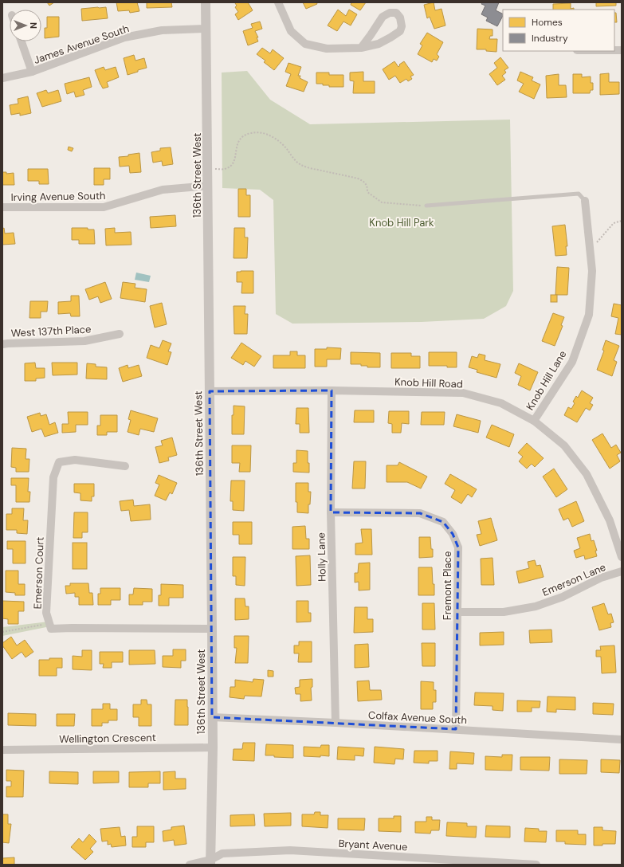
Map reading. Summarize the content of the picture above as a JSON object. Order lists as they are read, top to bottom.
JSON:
{
  "streets": {
    "street": [
      "James Avenue South",
      "136th Street West",
      "Irving Avenue South",
      "West 137th Place",
      "Knob Hill Lane",
      "Knob Hill Road",
      "Holly Lane",
      "Emerson Court",
      "Emerson Lane",
      "Fremont Place",
      "Colfax Avenue South",
      "Wellington Crescent",
      "Bryant Avenue"
    ]
  },
  "crossings": [
    ["James Avenue South", "136th Street West"],
    ["136th Street West", "Irving Avenue South"],
    ["136th Street West", "Knob Hill Road"],
    ["136th Street West", "Colfax Avenue South"],
    ["136th Street West", "Wellington Crescent"],
    ["136th Street West", "Bryant Avenue"],
    ["Knob Hill Lane", "Knob Hill Road"],
    ["Knob Hill Road", "Holly Lane"],
    ["Holly Lane", "Fremont Place"],
    ["Holly Lane", "Colfax Avenue South"],
    ["Emerson Lane", "Fremont Place"],
    ["Fremont Place", "Colfax Avenue South"]
  ],
  "parks": ["Knob Hill Park"],
  "legend": ["Homes", "Industry"],
  "north": "right"
}
